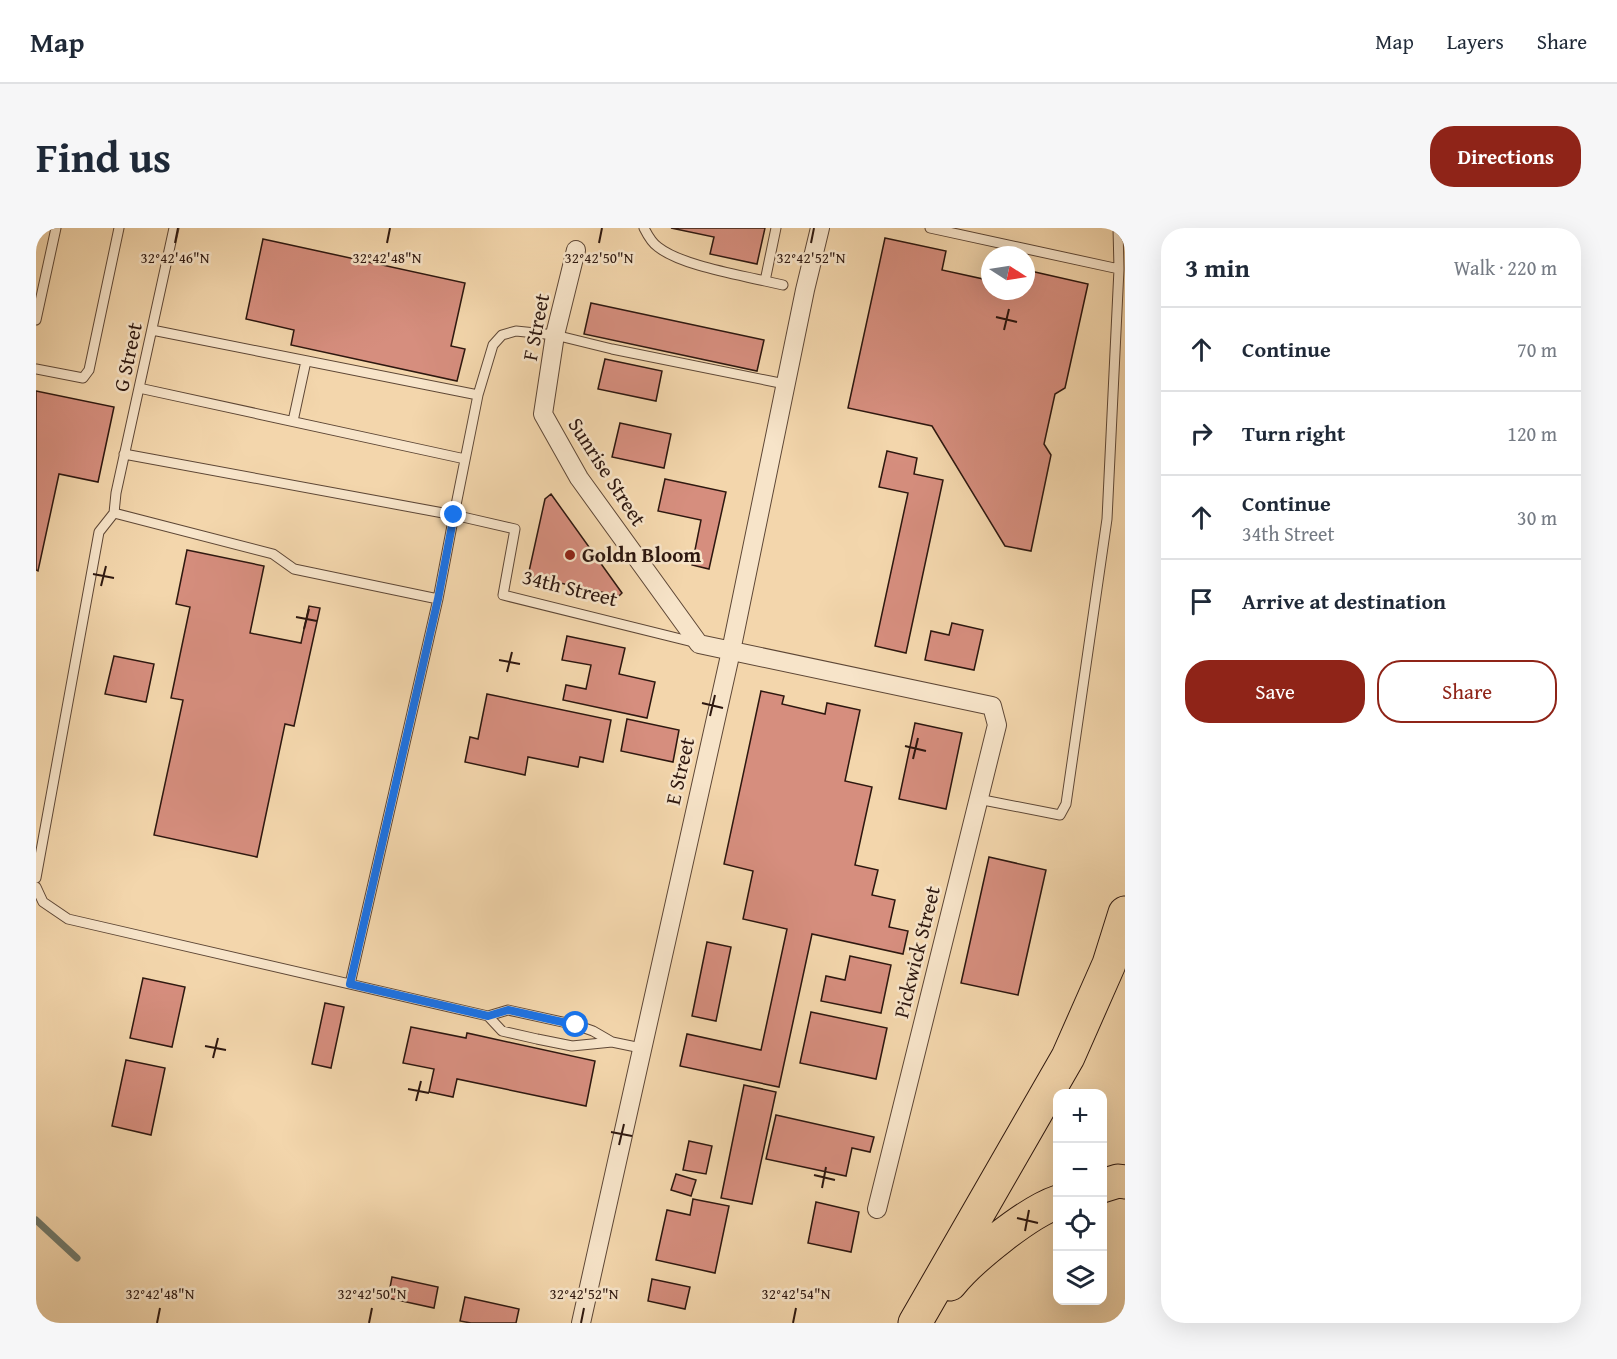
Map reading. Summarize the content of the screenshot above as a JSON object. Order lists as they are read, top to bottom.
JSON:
{
  "streets": {
    "street": [
      "F Street",
      "Sunrise Street",
      "E Street",
      "Pickwick Street"
    ],
    "lane": ["G Street", "34th Street"]
  },
  "crossings": [
    ["F Street", "Sunrise Street"],
    ["Sunrise Street", "34th Street"],
    ["E Street", "Pickwick Street"]
  ],
  "places": ["Goldn Bloom"],
  "north": "right",
  "page": {
    "header": "Map",
    "nav": ["Map", "Layers", "Share"],
    "title": "Find us",
    "buttons": [
      "Directions",
      ["Save", "Share"]
    ],
    "heading": ["3 min", "Walk · 220 m"],
    "list": [
      ["Continue", "70 m"],
      ["Turn right", "120 m"],
      ["Continue", "34th Street", "30 m"],
      "Arrive at destination"
    ],
    "map_buttons": ["+", "−"]
  },
  "coordinates": [
    "32°42'46\"N",
    "32°42'48\"N",
    "32°42'50\"N",
    "32°42'52\"N",
    "32°42'54\"N"
  ]
}
